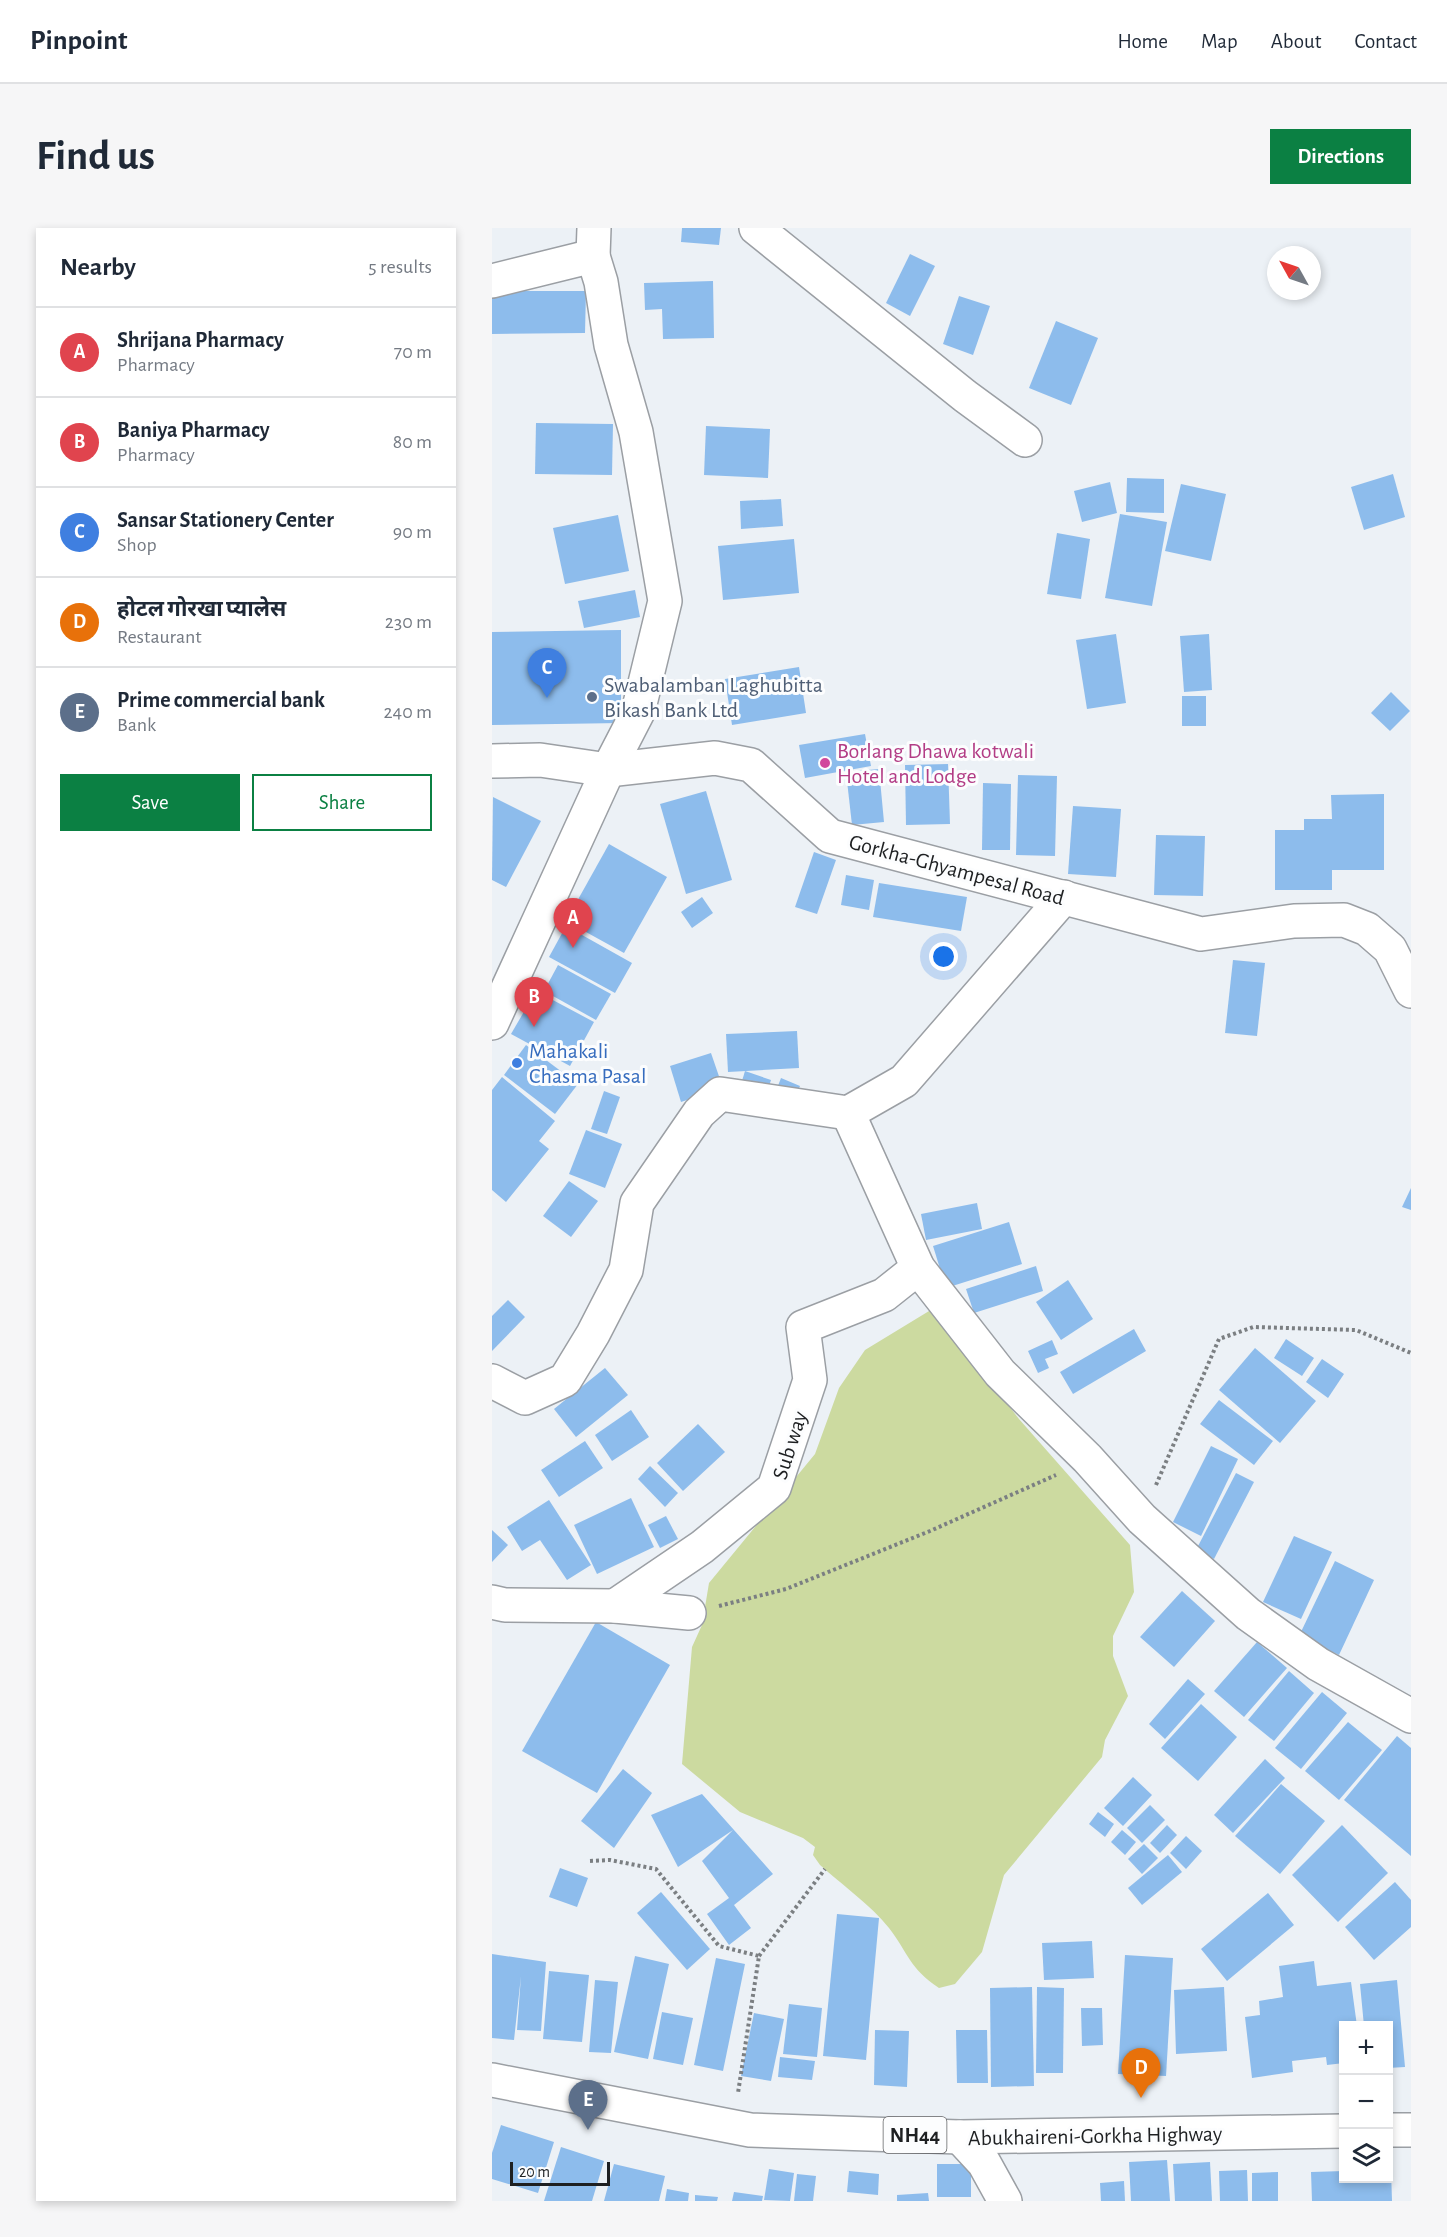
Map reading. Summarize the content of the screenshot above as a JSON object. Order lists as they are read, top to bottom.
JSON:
{
  "streets": {
    "street": [
      "Gorkha-Ghyampesal Road",
      "Sub way",
      "NH44",
      "Abukhaireni-Gorkha Highway"
    ]
  },
  "places": ["Swabalamban Laghubitta Bikash Bank Ltd", "Borlang Dhawa kotwali Hotel and Lodge", "Mahakali Chasma Pasal"],
  "scale_bar": "20 m",
  "north": "top left",
  "page": {
    "header": "Pinpoint",
    "nav": [
      "Home",
      "Map",
      "About",
      "Contact"
    ],
    "buttons": [
      "Directions",
      ["Save", "Share"]
    ],
    "title": "Find us",
    "heading": ["Nearby", "5 results"],
    "list": [
      {
        "mark": "A",
        "name": "Shrijana Pharmacy",
        "note": "Pharmacy",
        "value": "70 m"
      },
      {
        "mark": "B",
        "name": "Baniya Pharmacy",
        "note": "Pharmacy",
        "value": "80 m"
      },
      {
        "mark": "C",
        "name": "Sansar Stationery Center",
        "note": "Shop",
        "value": "90 m"
      },
      {
        "mark": "D",
        "name": "होटल गोरखा प्यालेस",
        "note": "Restaurant",
        "value": "230 m"
      },
      {
        "mark": "E",
        "name": "Prime commercial bank",
        "note": "Bank",
        "value": "240 m"
      }
    ],
    "pins": [
      "C",
      "A",
      "B",
      "D",
      "E"
    ],
    "map_buttons": ["+", "−"],
    "scale": "20 m"
  }
}
